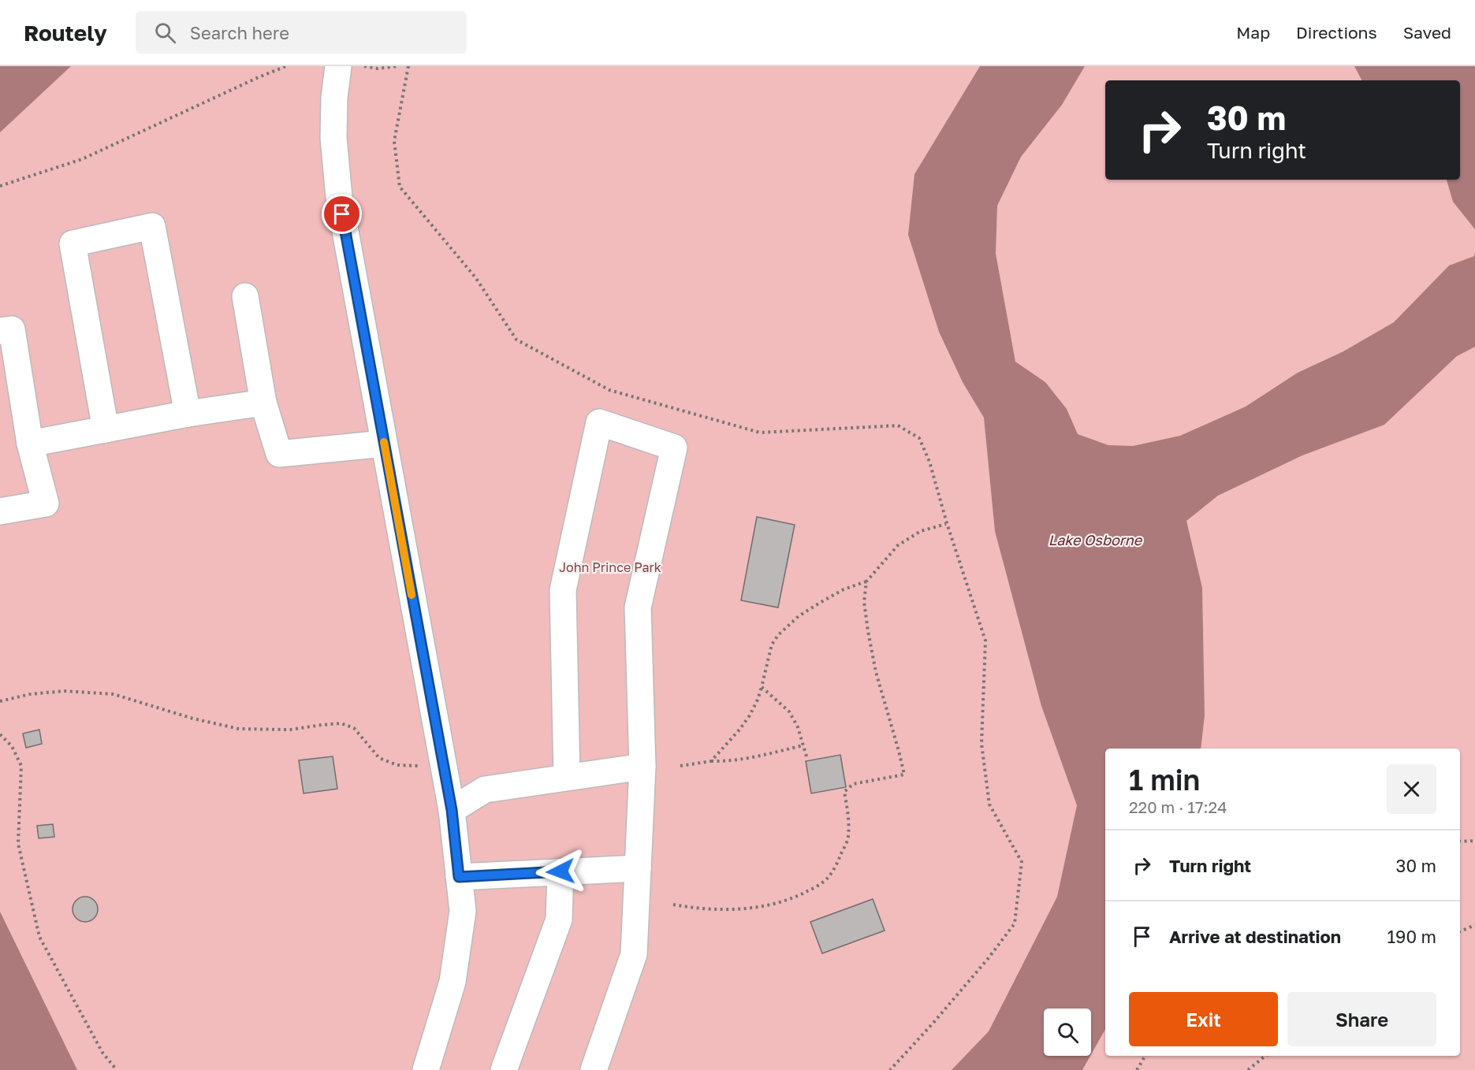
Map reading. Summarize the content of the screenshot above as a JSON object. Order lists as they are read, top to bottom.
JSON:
{
  "water": ["Lake Osborne"],
  "parks": ["John Prince Park"],
  "page": {
    "header": "Routely",
    "search": "Search here",
    "nav": ["Map", "Directions", "Saved"],
    "turn": ["30 m", "Turn right"],
    "heading": ["1 min", "220 m · 17:24"],
    "list": [
      {
        "name": "Turn right",
        "value": "30 m"
      },
      {
        "name": "Arrive at destination",
        "value": "190 m"
      }
    ],
    "buttons": ["Exit", "Share"]
  }
}
